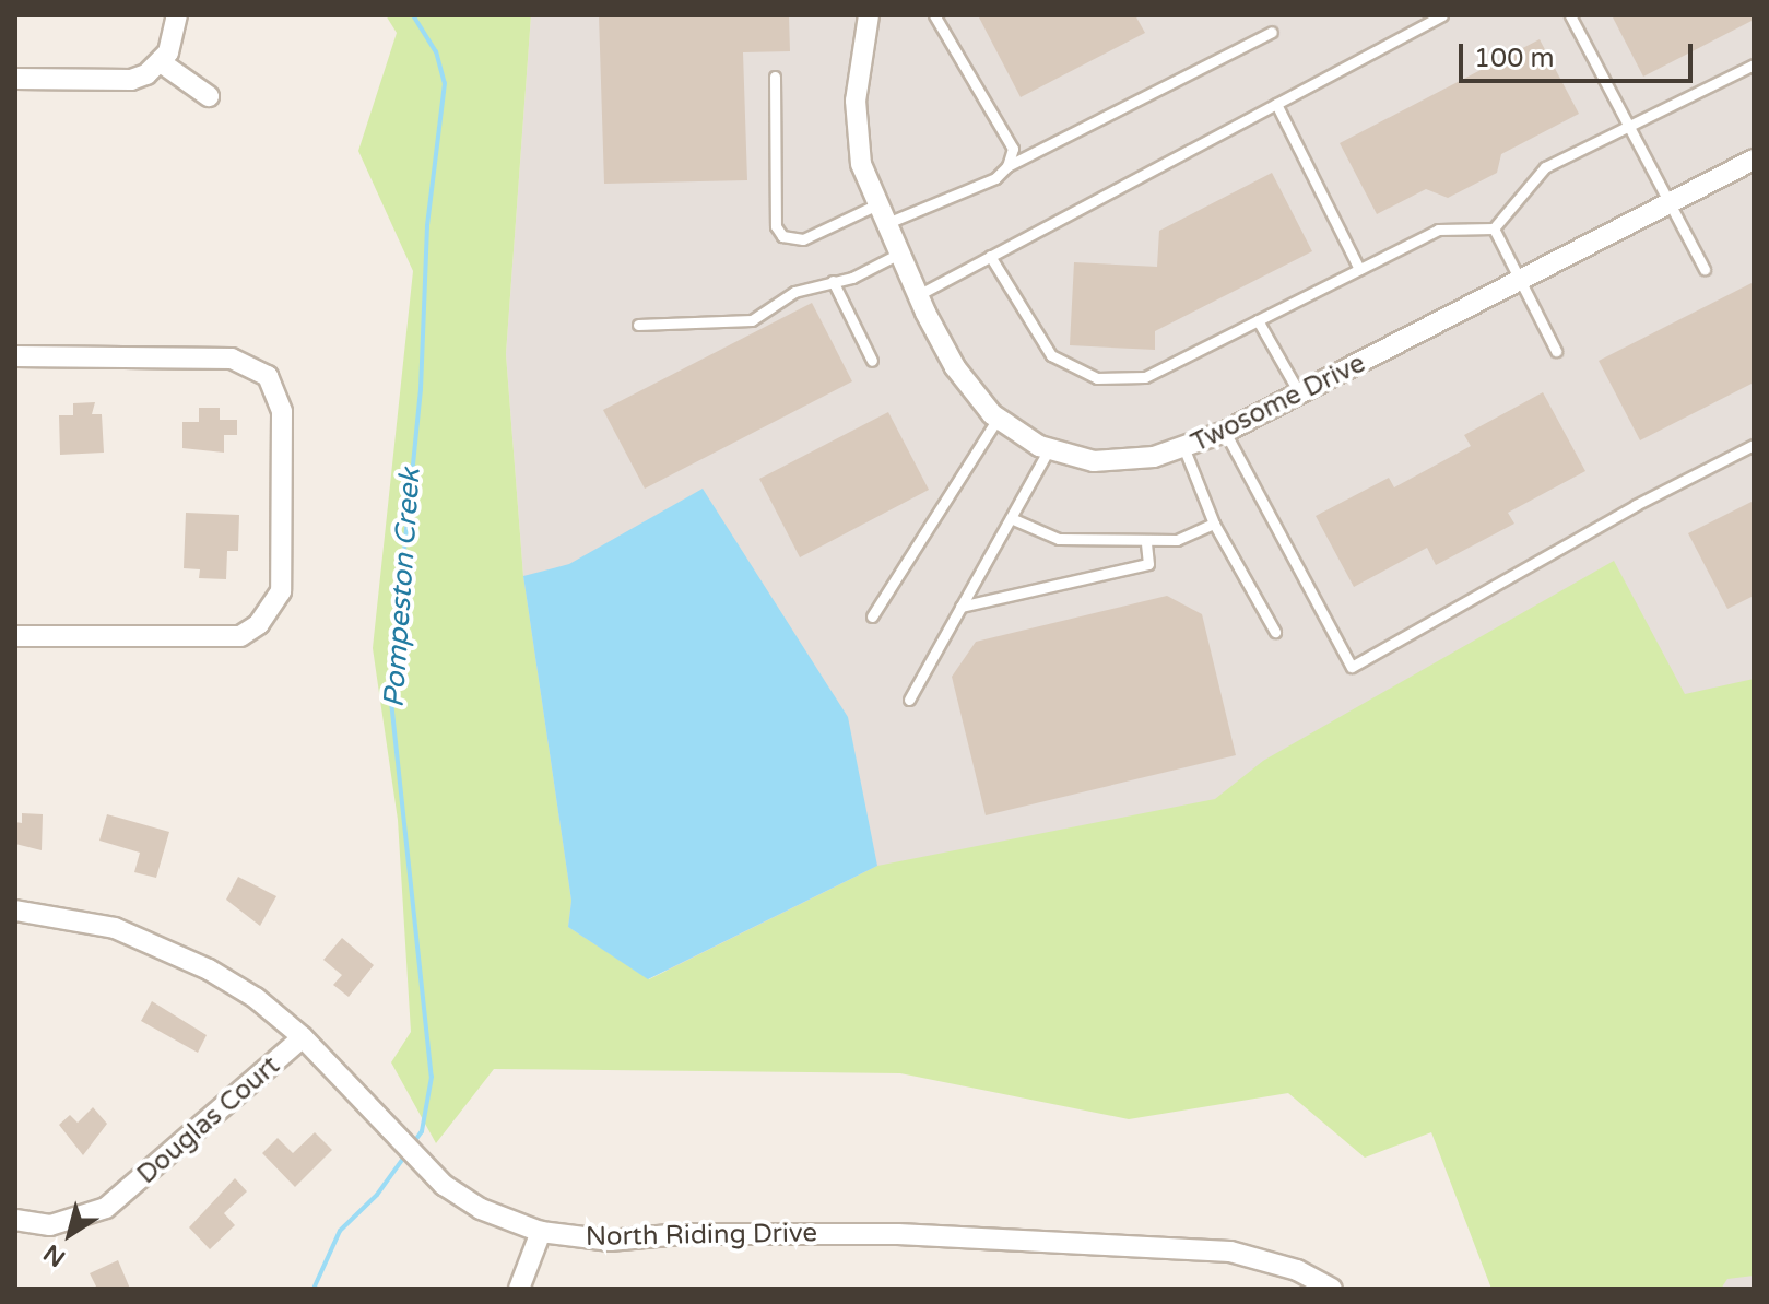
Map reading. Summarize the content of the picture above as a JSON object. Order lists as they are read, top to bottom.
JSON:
{
  "streets": {
    "street": ["Twosome Drive", "Douglas Court", "North Riding Drive"]
  },
  "crossings": [
    ["Douglas Court", "North Riding Drive"]
  ],
  "water": ["Pompeston Creek"],
  "scale_bar": "100 m",
  "north": "bottom left"
}
